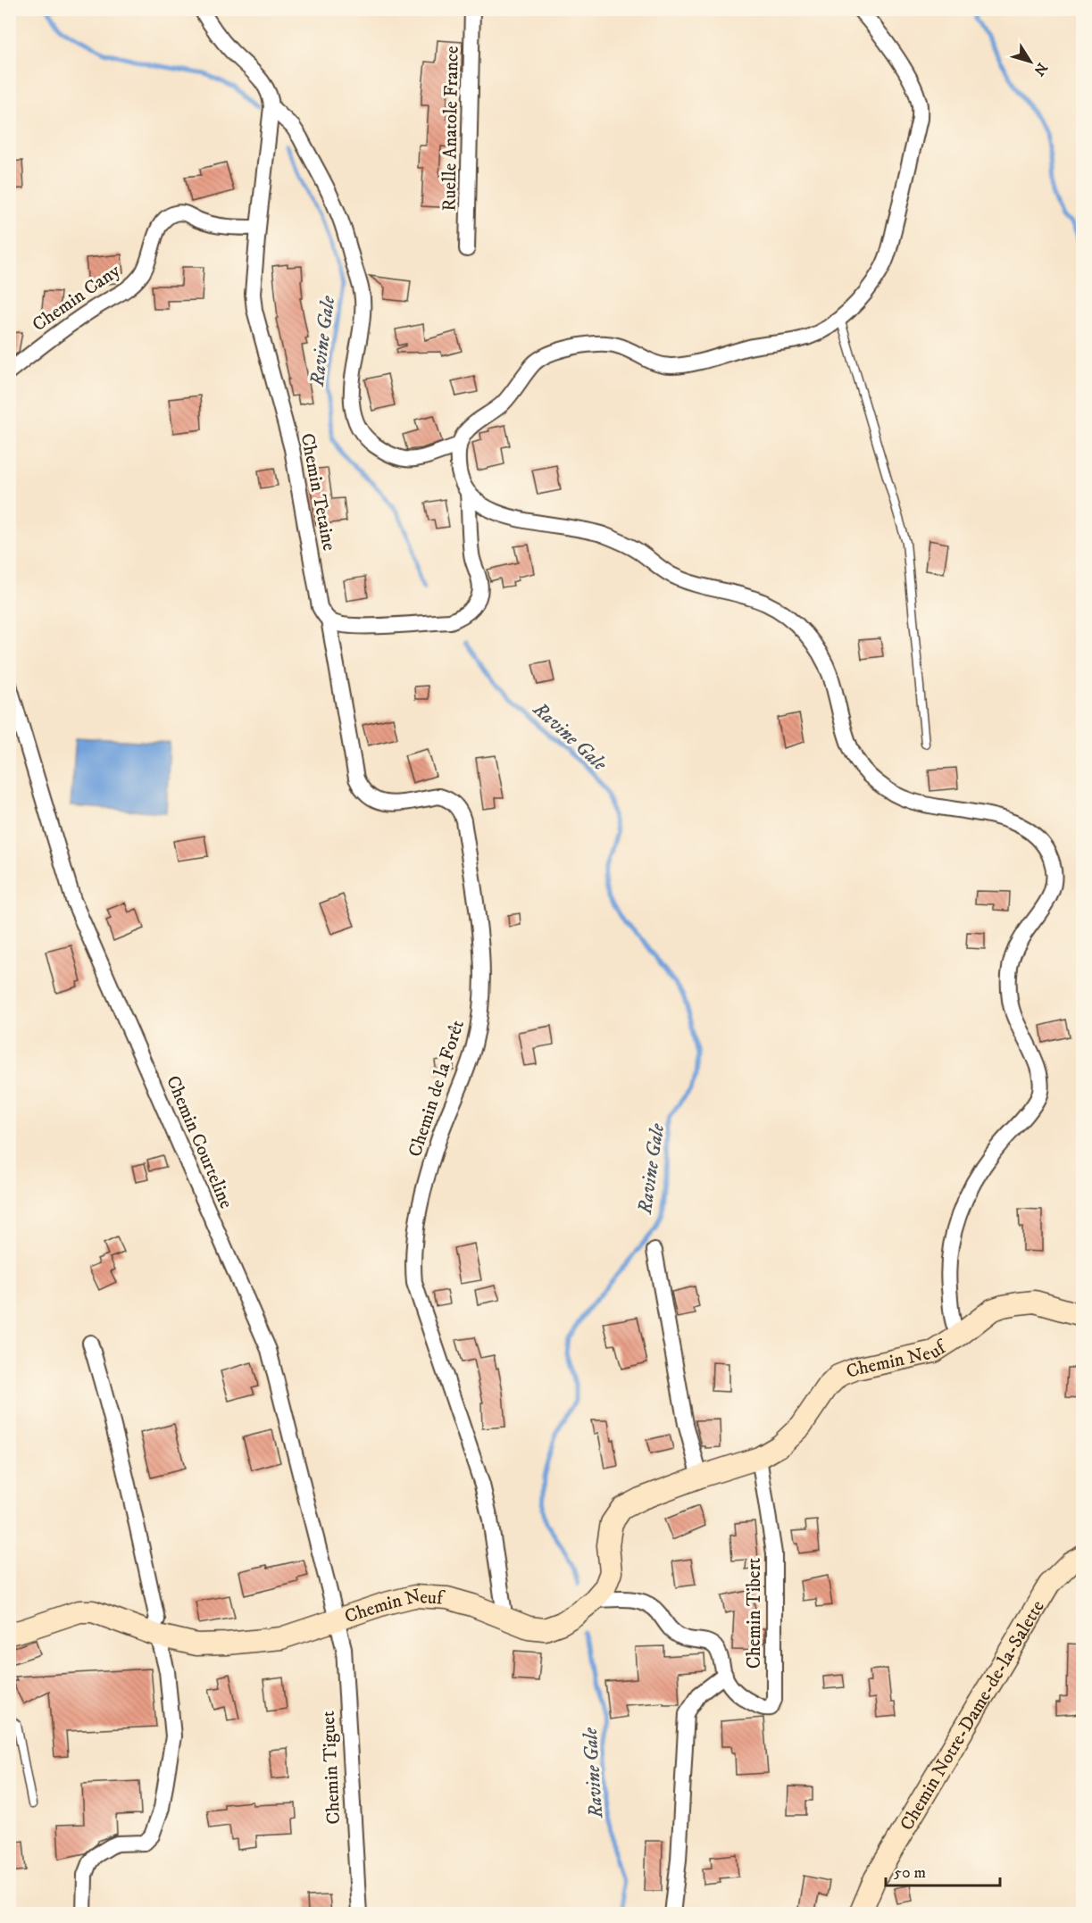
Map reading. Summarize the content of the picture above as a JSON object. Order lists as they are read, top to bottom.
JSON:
{
  "streets": {
    "main road": ["Chemin Neuf", "Chemin Notre-Dame-de-la-Salette"],
    "street": [
      "Ruelle Anatole France",
      "Chemin Cany",
      "Chemin Tetaine",
      "Chemin de la Forêt",
      "Chemin Courteline",
      "Chemin Tibert",
      "Chemin Tiguet"
    ]
  },
  "crossings": [
    ["Chemin Cany", "Chemin Tetaine"],
    ["Chemin Tetaine", "Chemin de la Forêt"],
    ["Chemin de la Forêt", "Chemin Neuf"],
    ["Chemin Courteline", "Chemin Neuf"],
    ["Chemin Courteline", "Chemin Tiguet"],
    ["Chemin Neuf", "Chemin Tibert"],
    ["Chemin Neuf", "Chemin Tiguet"]
  ],
  "water": ["Ravine Gale"],
  "scale_bar": "50 m",
  "north": "bottom right"
}
